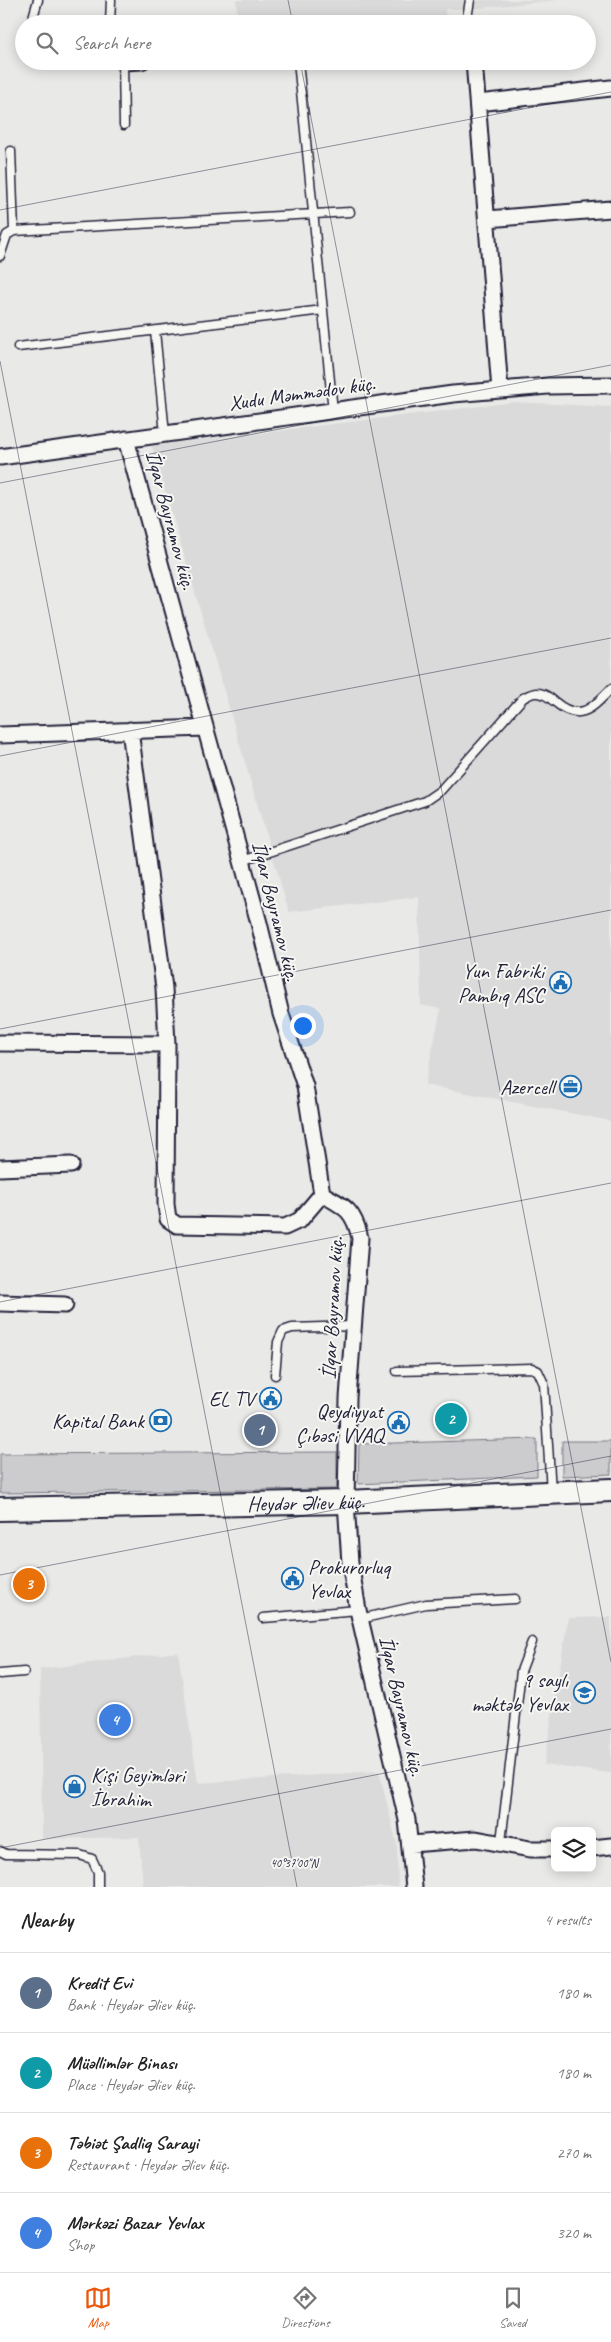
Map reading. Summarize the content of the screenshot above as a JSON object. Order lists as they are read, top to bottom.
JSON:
{
  "streets": {
    "street": ["Xudu Məmmədov küç.", "İlqar Bayramov küç.", "Heydər Əliev küç."]
  },
  "crossings": [
    ["Xudu Məmmədov küç.", "İlqar Bayramov küç."],
    ["İlqar Bayramov küç.", "Heydər Əliev küç."]
  ],
  "places": {
    "public building": [
      "Yun Fabriki Pambıq ASC",
      "EL TV",
      "Qeydiyyat Çıbəsi VVAQ",
      "Prokurorluq Yevlax"
    ],
    "office": ["Azercell"],
    "bank": ["Kapital Bank"],
    "school or university": ["9 saylı məktəb Yevlax"],
    "shop": ["Kişi Geyimləri İbrahim"]
  },
  "page": {
    "search": "Search here",
    "pins": [
      "2",
      "1",
      "3",
      "4"
    ],
    "heading": ["Nearby", "4 results"],
    "list": [
      {
        "mark": "1",
        "name": "Kredit Evi",
        "note": "Bank · Heydər Əliev küç.",
        "value": "180 m"
      },
      {
        "mark": "2",
        "name": "Müəllimlər Binası",
        "note": "Place · Heydər Əliev küç.",
        "value": "180 m"
      },
      {
        "mark": "3",
        "name": "Təbiət Şadliq Sarayi",
        "note": "Restaurant · Heydər Əliev küç.",
        "value": "270 m"
      },
      {
        "mark": "4",
        "name": "Mərkəzi Bazar Yevlax",
        "note": "Shop",
        "value": "320 m"
      }
    ],
    "nav": ["Map", "Directions", "Saved"]
  },
  "coordinates": ["40°37'00\"N"]
}
